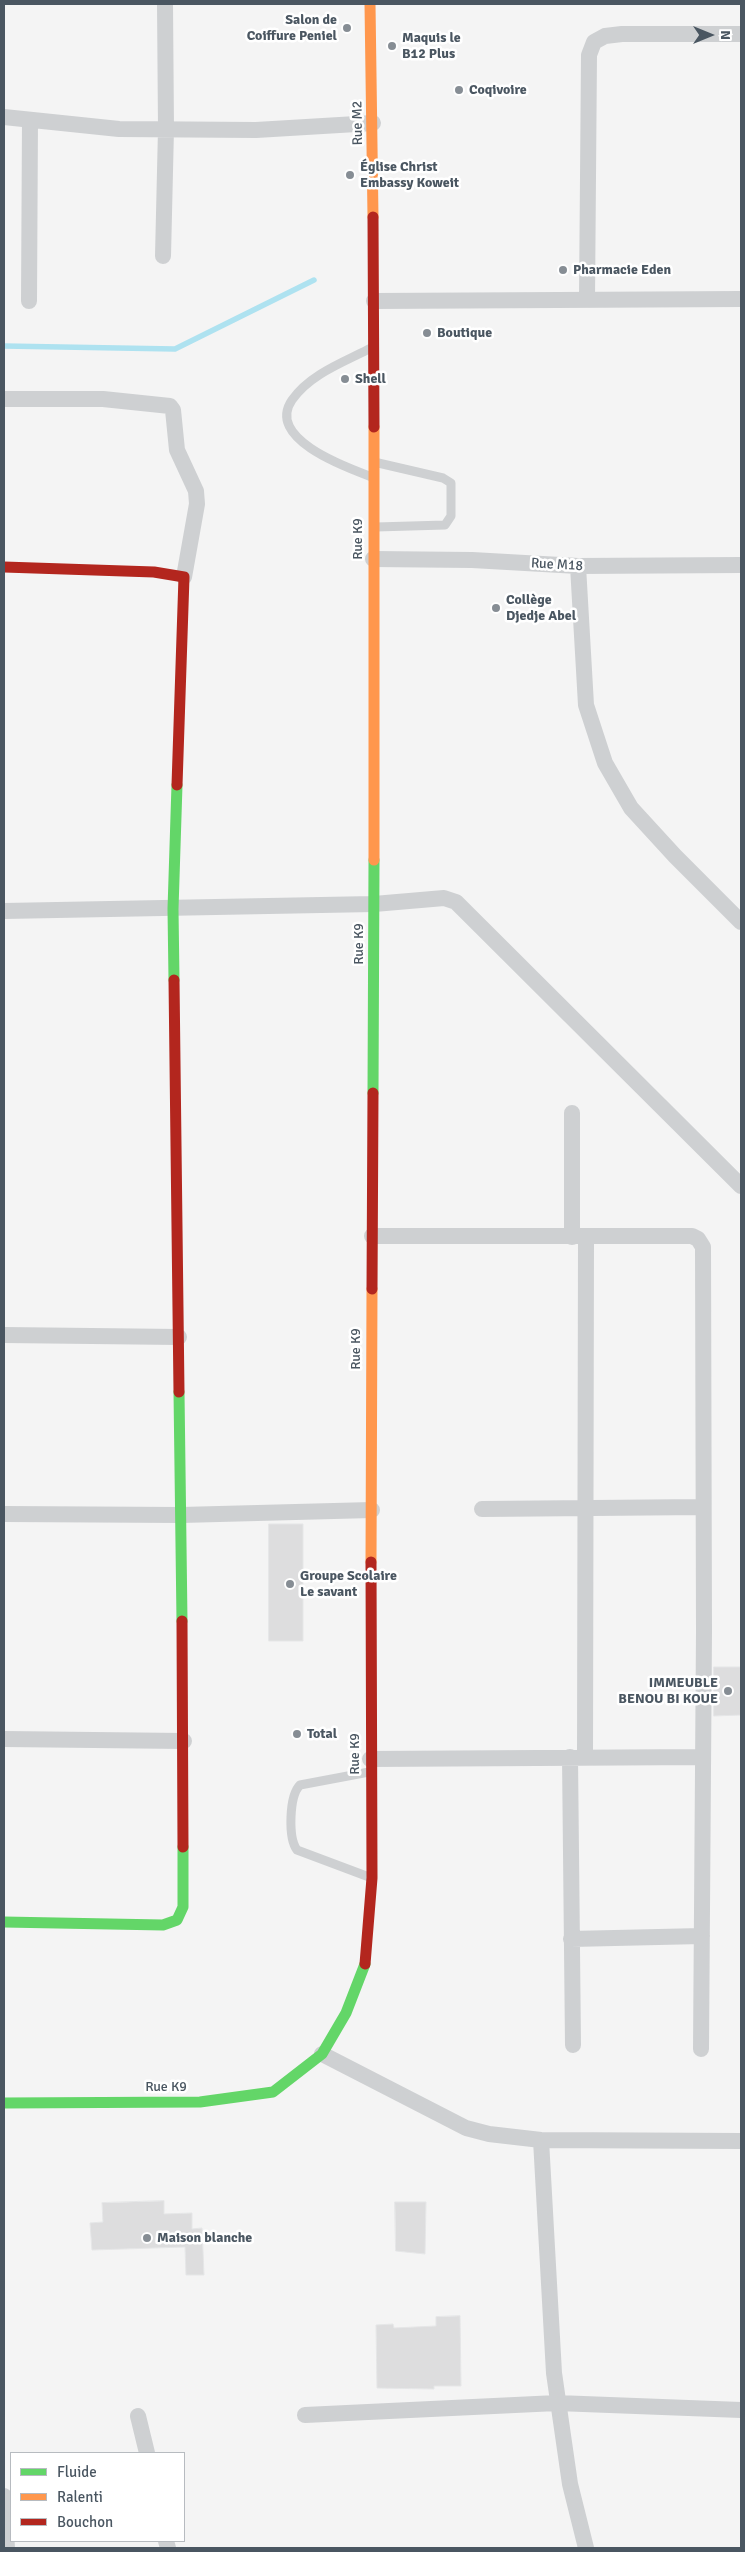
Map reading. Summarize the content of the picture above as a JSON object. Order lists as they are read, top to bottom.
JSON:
{
  "streets": {
    "street": ["Rue M2", "Rue K9", "Rue M18"]
  },
  "crossings": [
    ["Rue M2", "Rue K9"],
    ["Rue K9", "Rue M18"]
  ],
  "places": [
    "Salon de Coiffure Peniel",
    "Maquis le B12 Plus",
    "Coqivoire",
    "Église Christ Embassy Koweit",
    "Pharmacie Eden",
    "Boutique",
    "Shell",
    "Collège Djedje Abel",
    "Groupe Scolaire Le savant",
    "IMMEUBLE BENOU BI KOUE",
    "Total",
    "Maison blanche"
  ],
  "legend": ["Fluide", "Ralenti", "Bouchon"],
  "north": "right"
}
